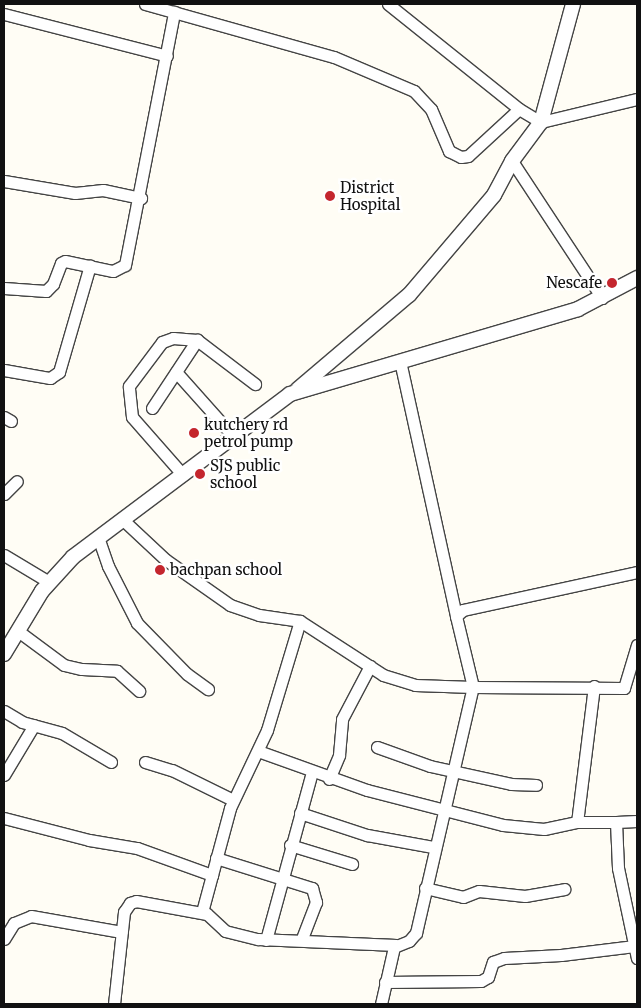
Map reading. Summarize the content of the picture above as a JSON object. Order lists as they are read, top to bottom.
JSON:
{
  "places": [
    "District Hospital",
    "Nescafe",
    "kutchery rd petrol pump",
    "SJS public school",
    "bachpan school"
  ]
}
